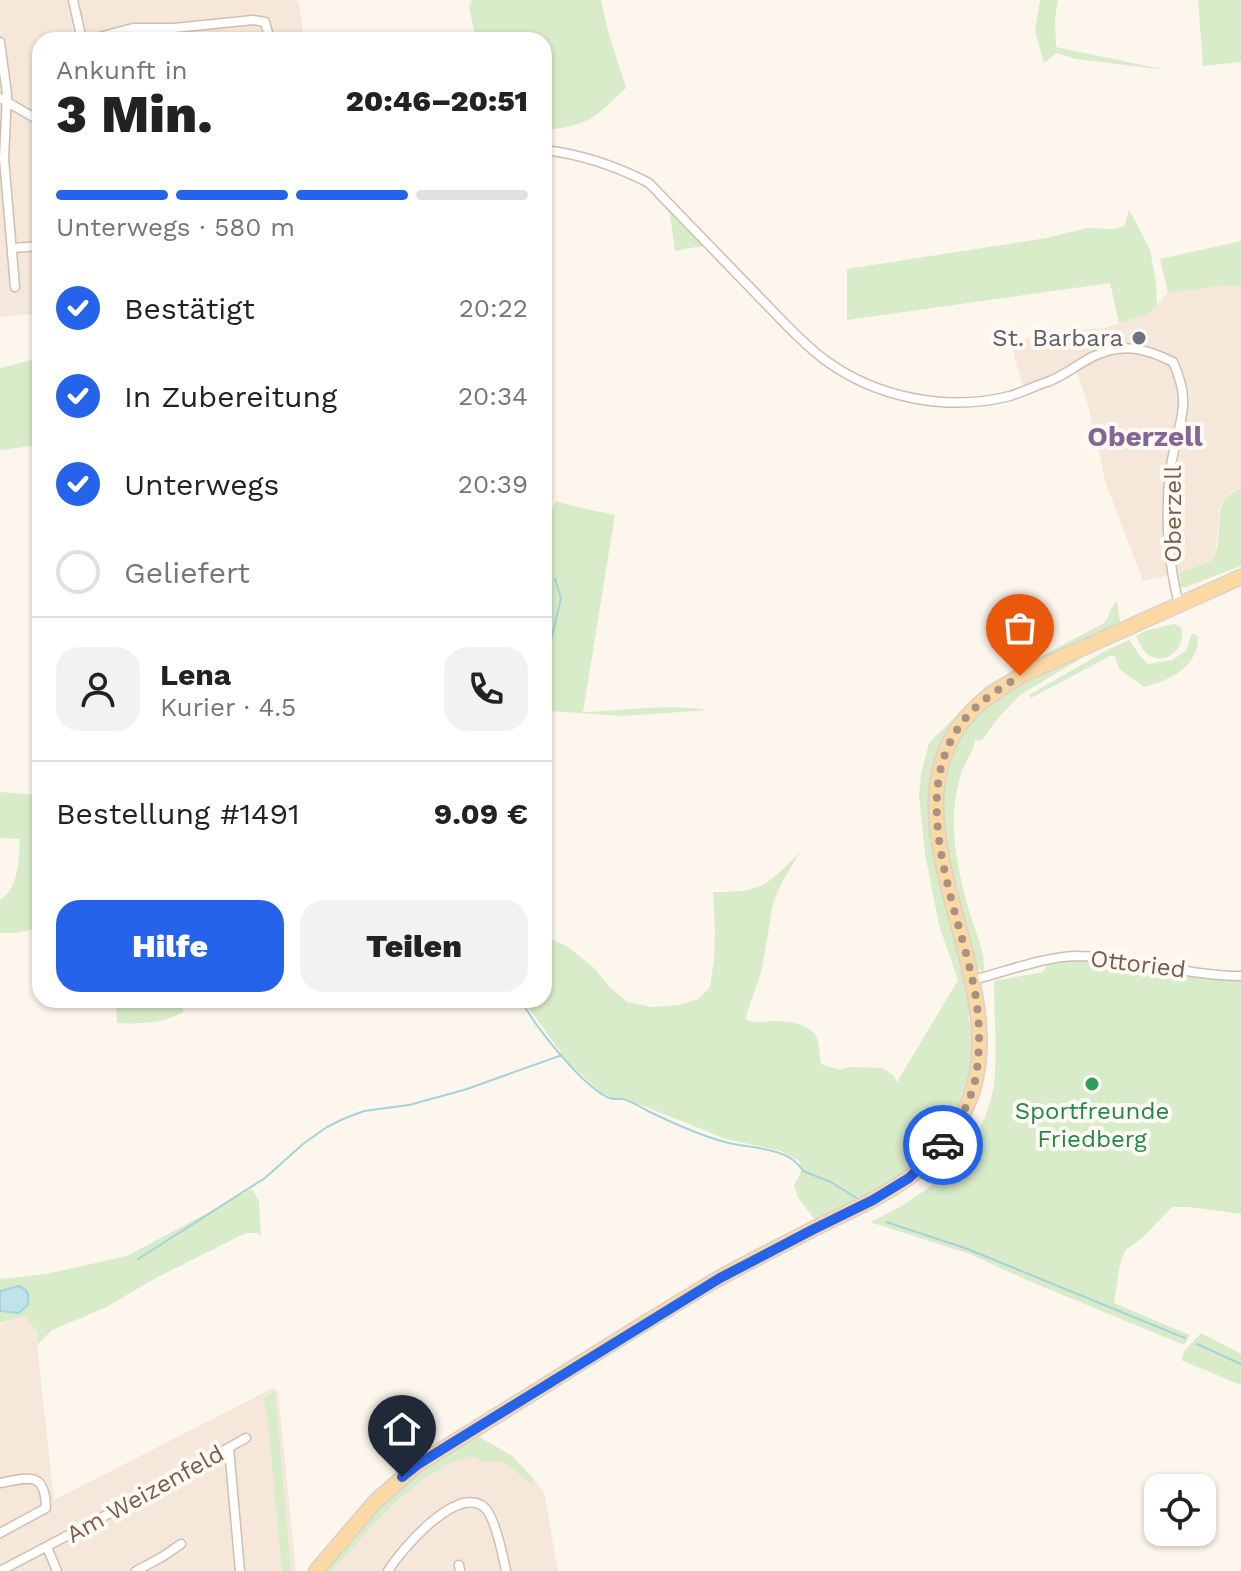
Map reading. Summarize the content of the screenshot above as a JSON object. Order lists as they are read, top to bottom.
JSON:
{
  "streets": {
    "street": ["Oberzell", "Ottoried", "Am Weizenfeld"]
  },
  "districts": ["Oberzell"],
  "places": ["St. Barbara", "Sportfreunde Friedberg"],
  "page": {
    "heading": ["3 Min.", "Ankunft in", "20:46–20:51"],
    "panel": [
      "Lena",
      "Kurier · 4.5",
      "Bestellung #1491",
      "9.09 €"
    ],
    "bar": "Unterwegs · 580 m",
    "list": [
      ["Bestätigt", "20:22"],
      ["In Zubereitung", "20:34"],
      ["Unterwegs", "20:39"],
      "Geliefert"
    ],
    "buttons": ["Hilfe", "Teilen"]
  }
}
